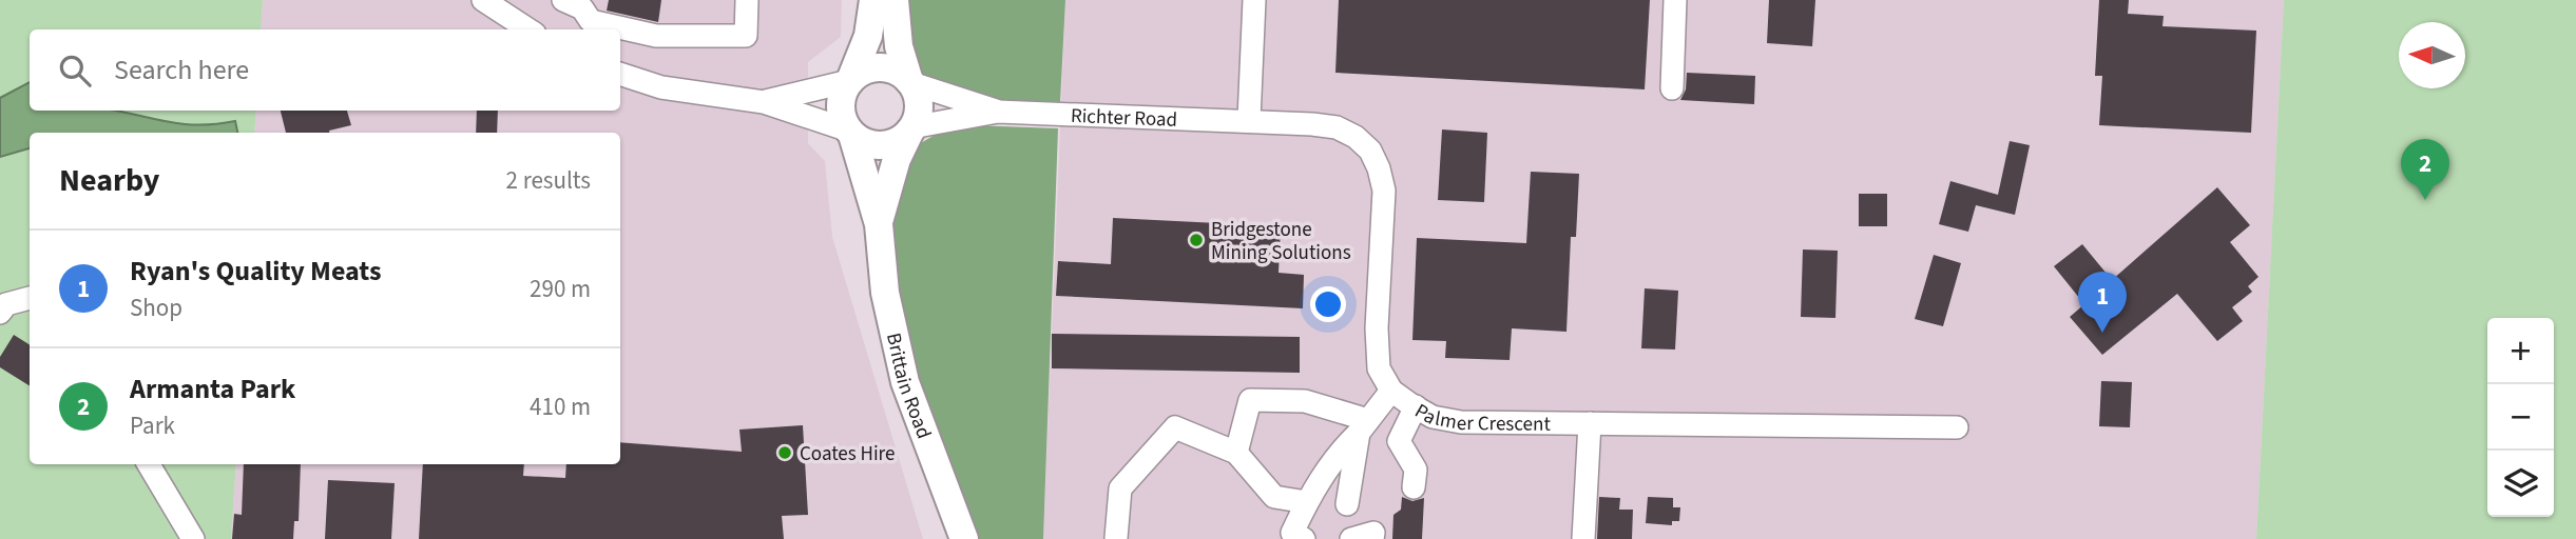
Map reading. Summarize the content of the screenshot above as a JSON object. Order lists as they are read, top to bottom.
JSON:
{
  "streets": {
    "main road": ["Brittain Road"],
    "street": ["Richter Road", "Palmer Crescent"]
  },
  "crossings": [
    ["Richter Road", "Brittain Road"],
    ["Richter Road", "Palmer Crescent"]
  ],
  "places": ["Bridgestone Mining Solutions", "Coates Hire"],
  "north": "left",
  "page": {
    "search": "Search here",
    "heading": ["Nearby", "2 results"],
    "pins": ["2", "1"],
    "list": [
      {
        "mark": "1",
        "name": "Ryan's Quality Meats",
        "note": "Shop",
        "value": "290 m"
      },
      {
        "mark": "2",
        "name": "Armanta Park",
        "note": "Park",
        "value": "410 m"
      }
    ],
    "map_buttons": ["+", "−"]
  }
}
